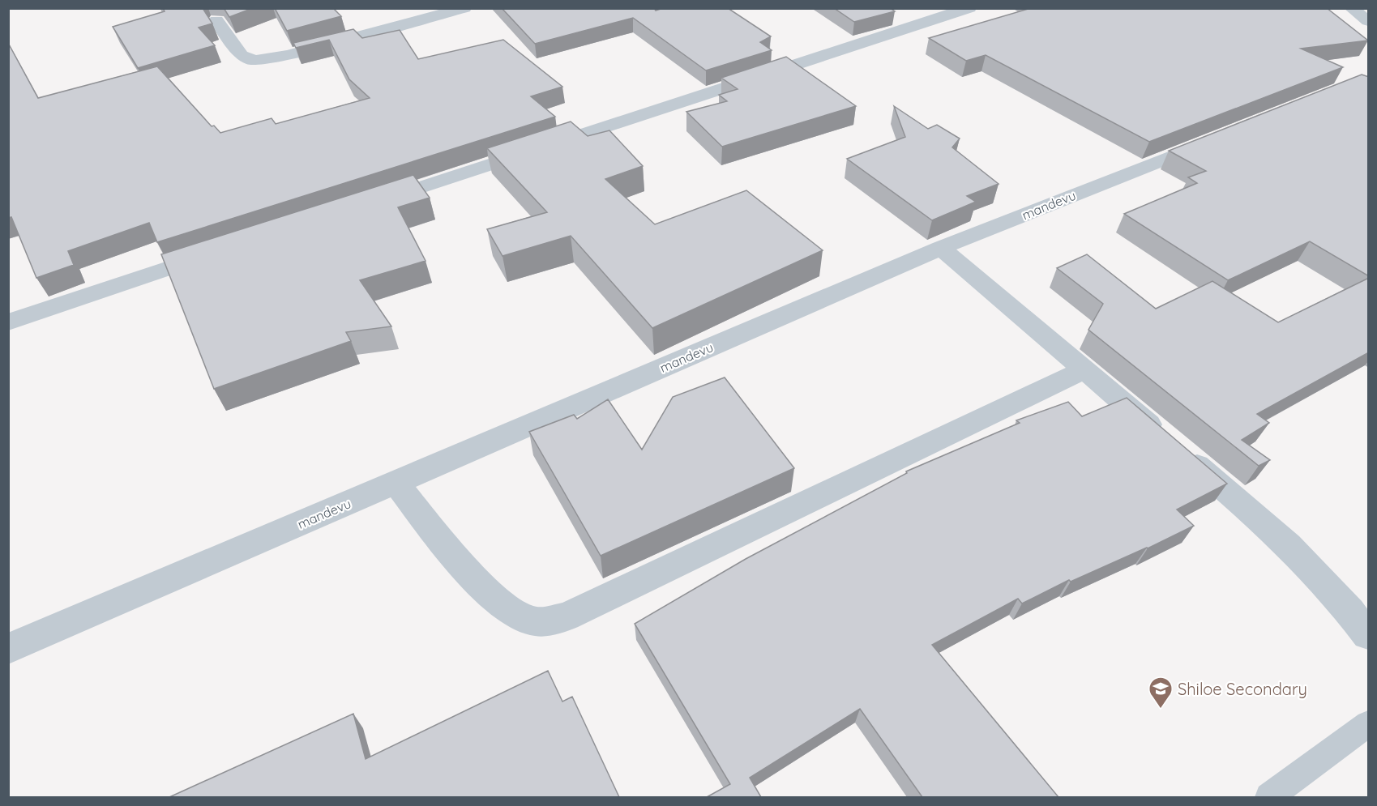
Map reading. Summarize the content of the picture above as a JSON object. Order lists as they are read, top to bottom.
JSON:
{
  "streets": {
    "street": ["mandevu"]
  },
  "places": {
    "school or university": ["Shiloe Secondary"]
  }
}
